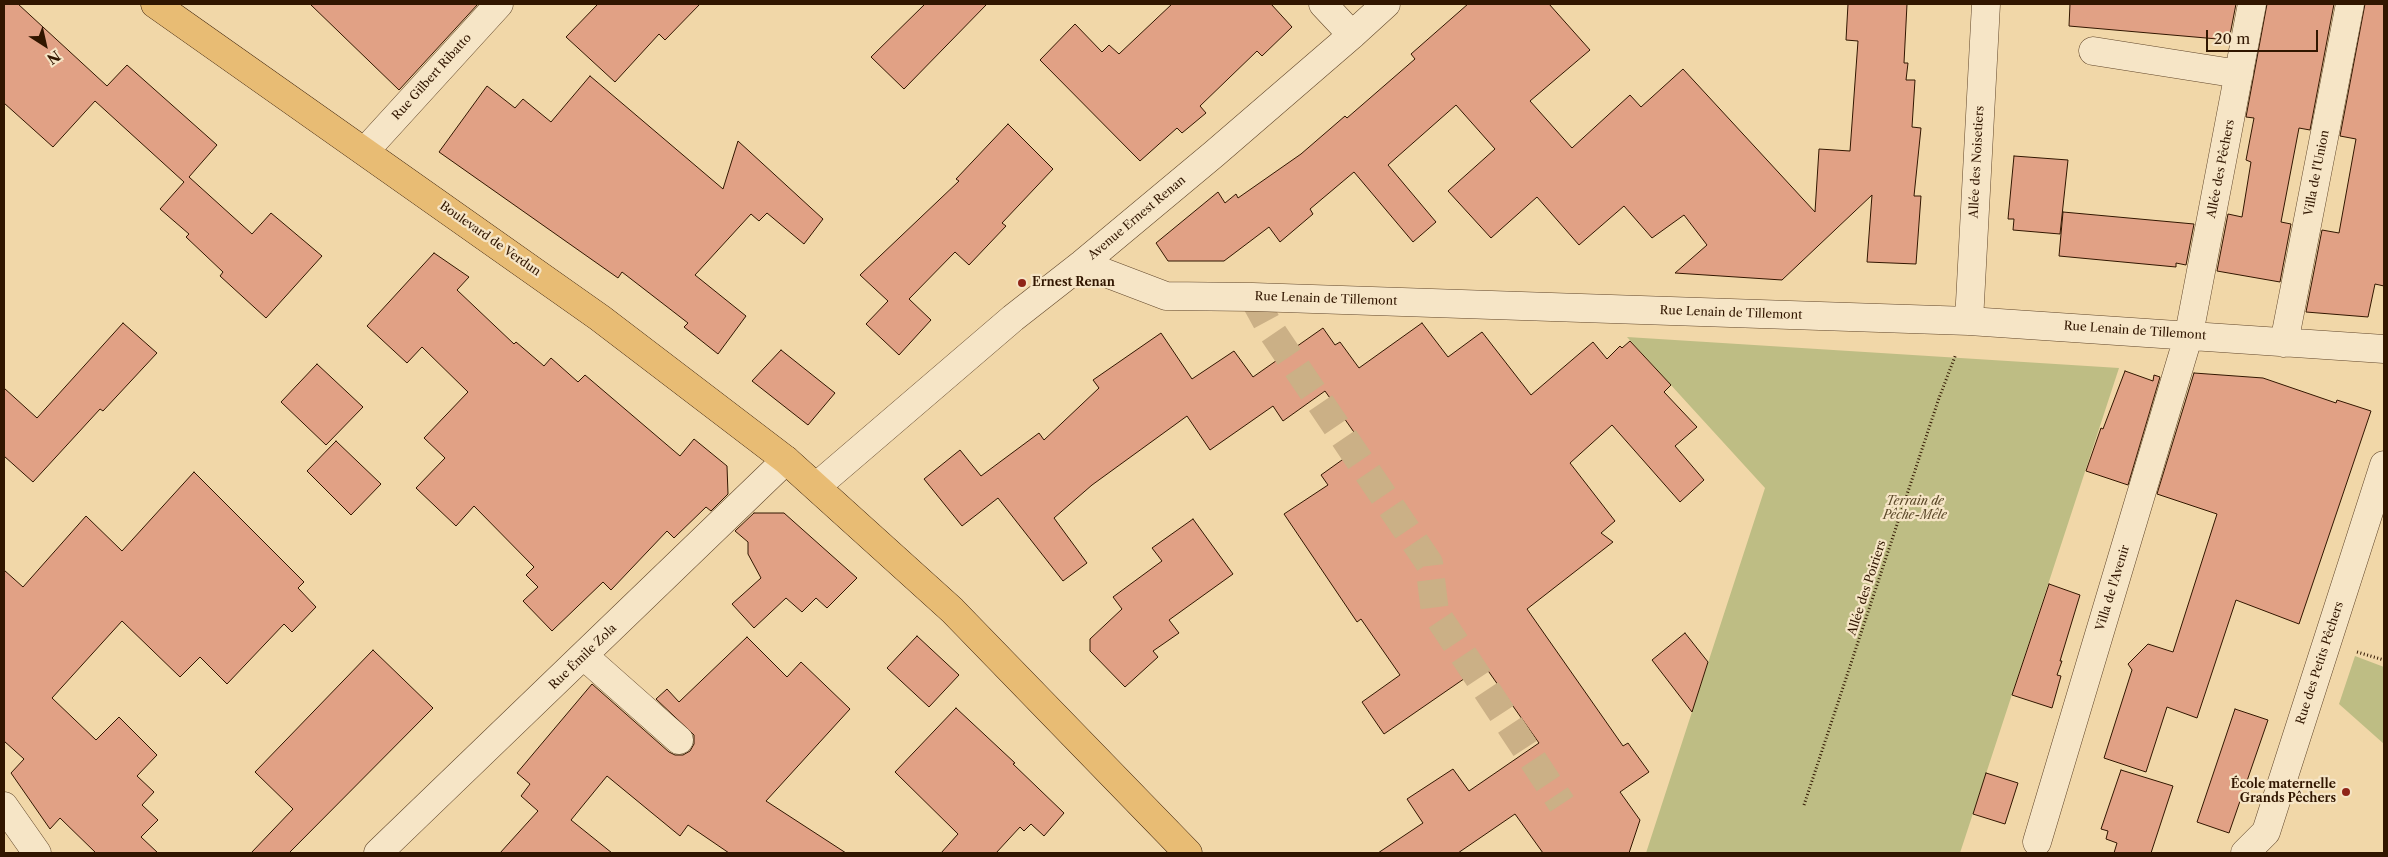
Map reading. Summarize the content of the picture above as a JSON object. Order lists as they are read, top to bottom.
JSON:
{
  "streets": {
    "main road": ["Boulevard de Verdun"],
    "street": [
      "Rue Gilbert Ribatto",
      "Allée des Noisetiers",
      "Allée des Pêchers",
      "Villa de l'Union",
      "Avenue Ernest Renan",
      "Rue Lenain de Tillemont",
      "Villa de l'Avenir",
      "Rue Émile Zola",
      "Rue des Petits Pêchers"
    ],
    "path": ["Allée des Poiriers"]
  },
  "crossings": [
    ["Rue Gilbert Ribatto", "Boulevard de Verdun"],
    ["Allée des Noisetiers", "Rue Lenain de Tillemont"],
    ["Allée des Noisetiers", "Allée des Poiriers"],
    ["Allée des Pêchers", "Rue Lenain de Tillemont"],
    ["Allée des Pêchers", "Villa de l'Avenir"],
    ["Villa de l'Union", "Rue Lenain de Tillemont"],
    ["Avenue Ernest Renan", "Boulevard de Verdun"],
    ["Avenue Ernest Renan", "Rue Lenain de Tillemont"],
    ["Boulevard de Verdun", "Rue Émile Zola"],
    ["Rue Lenain de Tillemont", "Allée des Poiriers"],
    ["Rue Lenain de Tillemont", "Villa de l'Avenir"]
  ],
  "parks": ["Terrain de Pêche-Mêle"],
  "places": ["Ernest Renan", "École maternelle Grands Pêchers"],
  "scale_bar": "20 m",
  "north": "bottom right"
}
